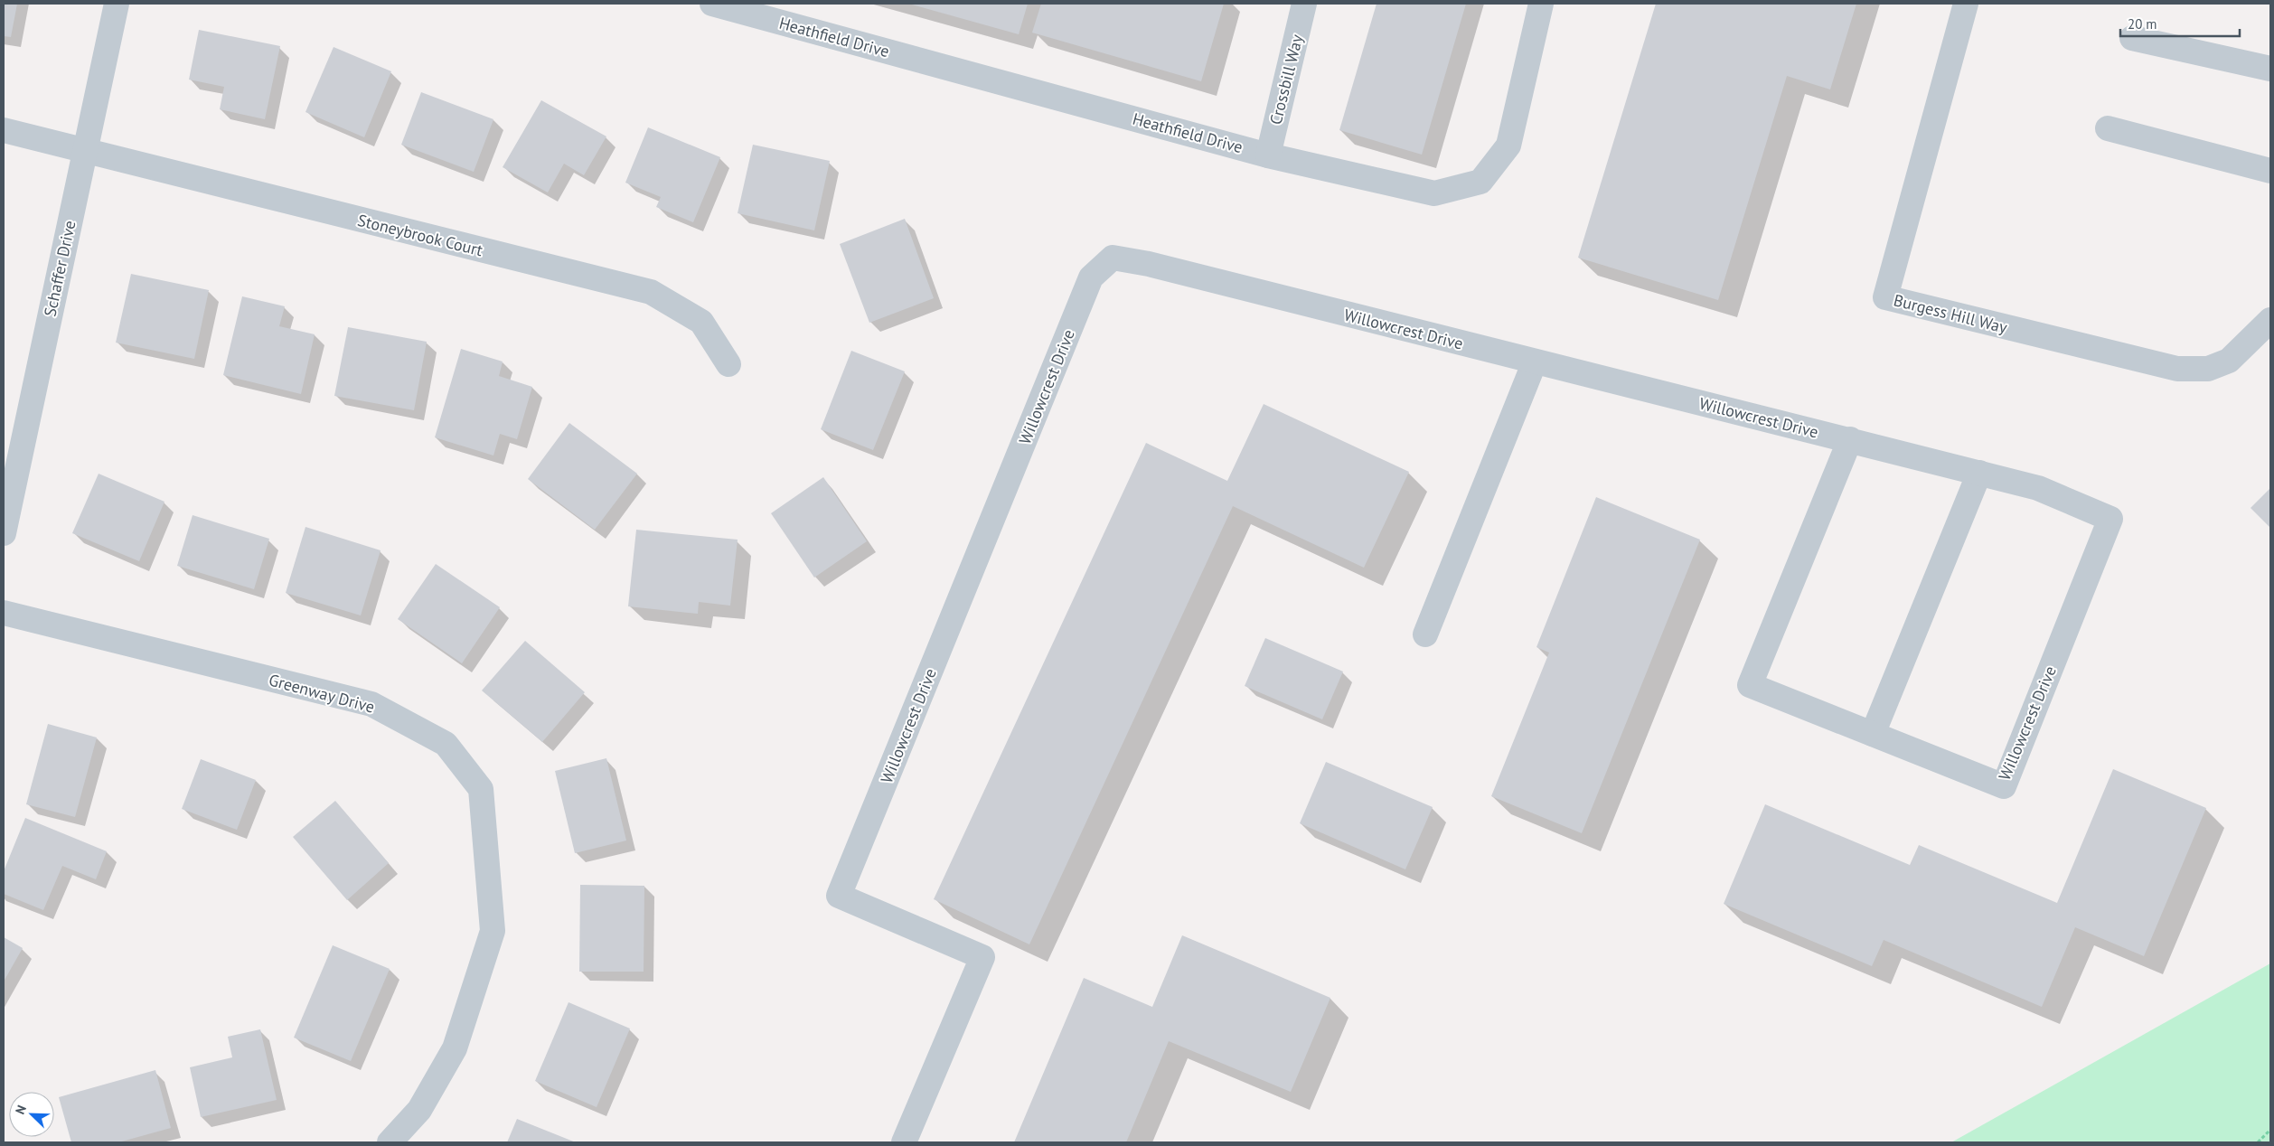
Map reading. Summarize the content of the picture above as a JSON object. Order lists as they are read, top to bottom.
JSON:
{
  "streets": {
    "street": [
      "Heathfield Drive",
      "Crossbill Way",
      "Stoneybrook Court",
      "Schaffer Drive",
      "Burgess Hill Way",
      "Willowcrest Drive",
      "Greenway Drive"
    ]
  },
  "crossings": [
    ["Heathfield Drive", "Crossbill Way"],
    ["Stoneybrook Court", "Schaffer Drive"]
  ],
  "scale_bar": "20 m",
  "north": "top left"
}
